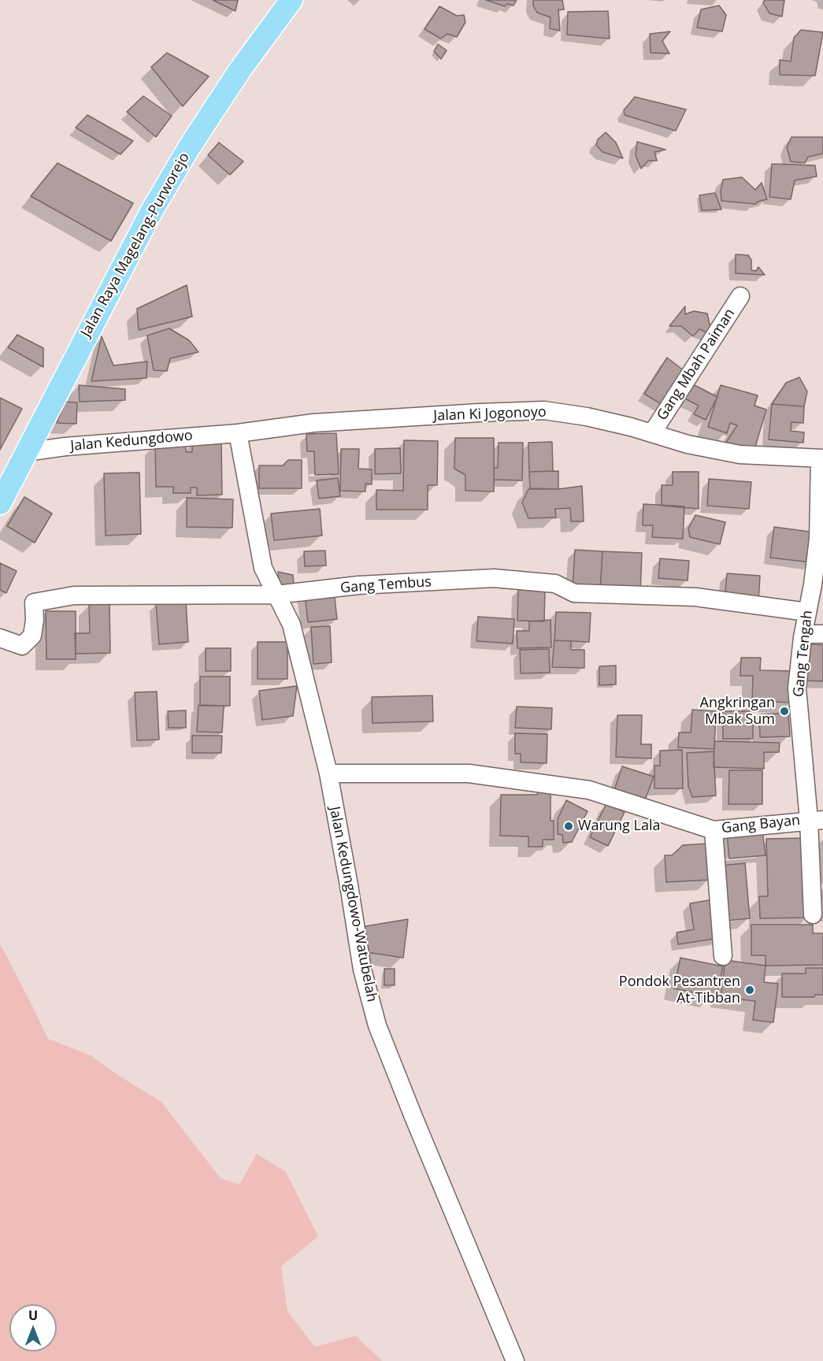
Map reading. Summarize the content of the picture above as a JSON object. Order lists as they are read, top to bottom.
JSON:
{
  "streets": {
    "main road": ["Jalan Raya Magelang-Purworejo"],
    "street": [
      "Gang Mbah Paiman",
      "Jalan Ki Jogonoyo",
      "Jalan Kedungdowo",
      "Gang Tembus",
      "Gang Tengah",
      "Gang Bayan",
      "Jalan Kedungdowo-Watubelah"
    ]
  },
  "crossings": [
    ["Jalan Raya Magelang-Purworejo", "Jalan Kedungdowo"],
    ["Gang Mbah Paiman", "Jalan Ki Jogonoyo"],
    ["Jalan Ki Jogonoyo", "Jalan Kedungdowo"],
    ["Jalan Ki Jogonoyo", "Gang Tengah"],
    ["Jalan Ki Jogonoyo", "Jalan Kedungdowo-Watubelah"],
    ["Jalan Kedungdowo", "Jalan Kedungdowo-Watubelah"],
    ["Gang Tembus", "Gang Tengah"],
    ["Gang Tembus", "Jalan Kedungdowo-Watubelah"],
    ["Gang Tengah", "Gang Bayan"]
  ],
  "places": ["Angkringan Mbak Sum", "Warung Lala", "Pondok Pesantren At-Tibban"],
  "north": "top"
}
